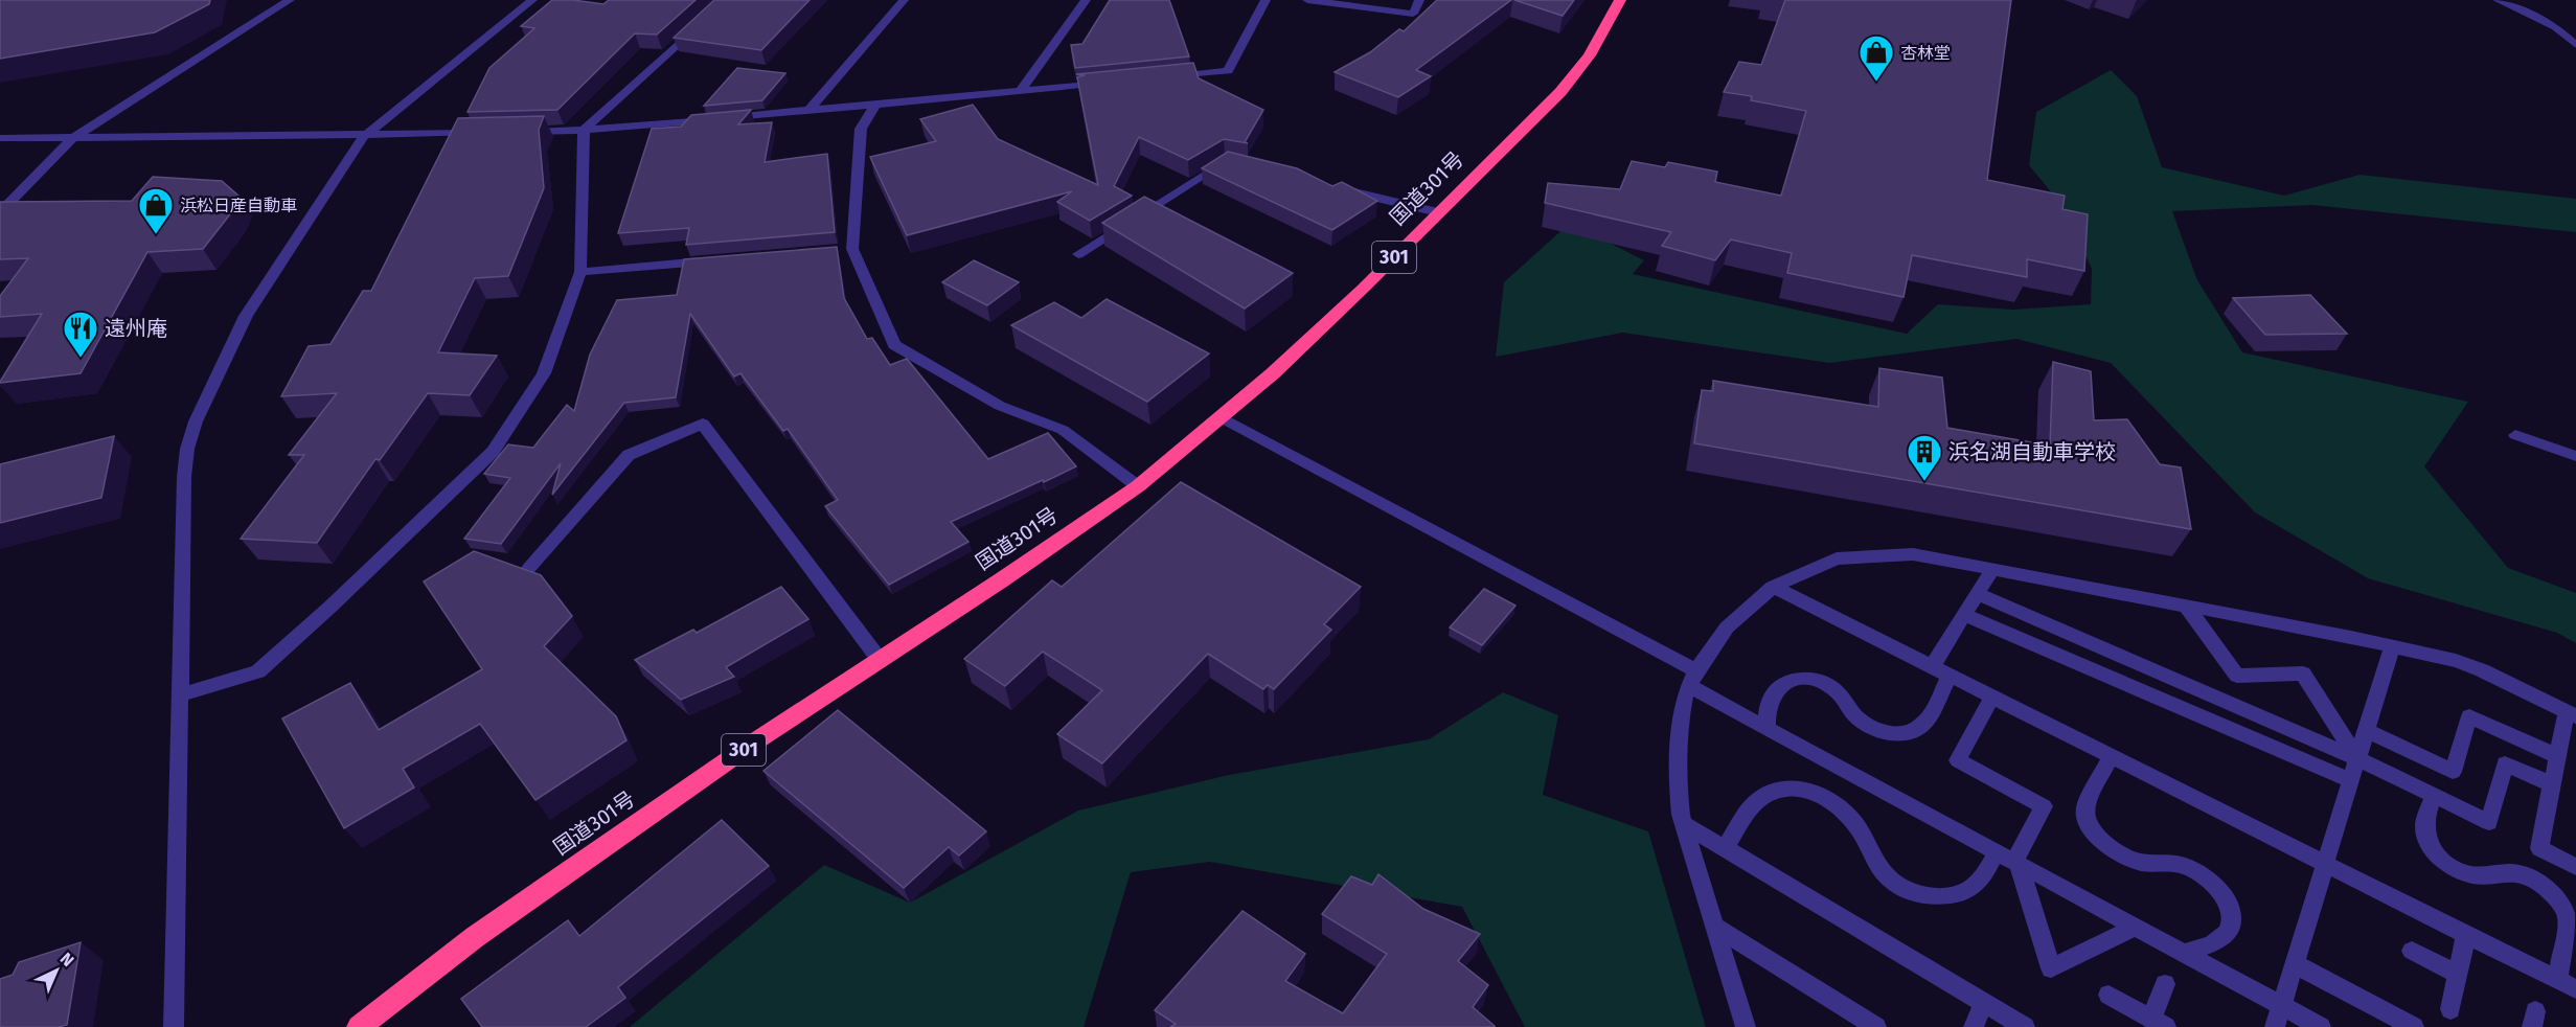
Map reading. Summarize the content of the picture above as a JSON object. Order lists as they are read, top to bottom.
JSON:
{
  "streets": {
    "highway": ["国道301号", "301"]
  },
  "places": {
    "shop": ["杏林堂", "浜松日産自動車"],
    "restaurant": ["遠州庵"],
    "building": ["浜名湖自動車学校"]
  },
  "north": "top right"
}
